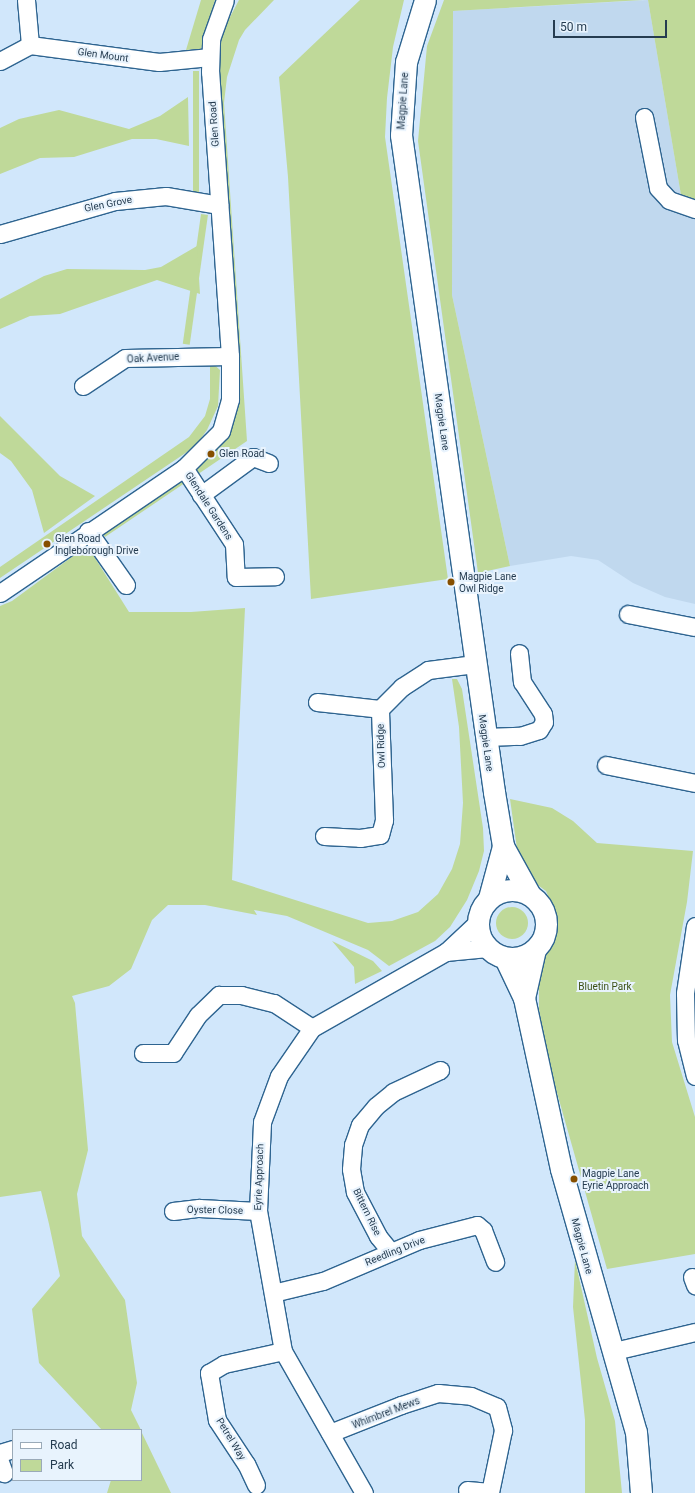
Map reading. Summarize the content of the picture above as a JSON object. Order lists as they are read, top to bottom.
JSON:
{
  "streets": {
    "street": [
      "Glen Mount",
      "Magpie Lane",
      "Glen Road",
      "Glen Grove",
      "Oak Avenue",
      "Glendale Gardens",
      "Owl Ridge",
      "Eyrie Approach",
      "Oyster Close",
      "Bittern Rise",
      "Reedling Drive",
      "Whimbrel Mews",
      "Petrel Way"
    ]
  },
  "crossings": [
    ["Glen Mount", "Glen Road"],
    ["Magpie Lane", "Owl Ridge"],
    ["Magpie Lane", "Eyrie Approach"],
    ["Glen Road", "Glen Grove"],
    ["Glen Road", "Oak Avenue"],
    ["Glen Road", "Glendale Gardens"],
    ["Eyrie Approach", "Oyster Close"],
    ["Eyrie Approach", "Reedling Drive"],
    ["Eyrie Approach", "Whimbrel Mews"],
    ["Eyrie Approach", "Petrel Way"],
    ["Bittern Rise", "Reedling Drive"]
  ],
  "parks": ["Bluetin Park"],
  "places": [
    "Glen Road",
    "Glen Road Ingleborough Drive",
    "Magpie Lane Owl Ridge",
    "Magpie Lane Eyrie Approach"
  ],
  "legend": ["Road", "Park"],
  "scale_bar": "50 m"
}
